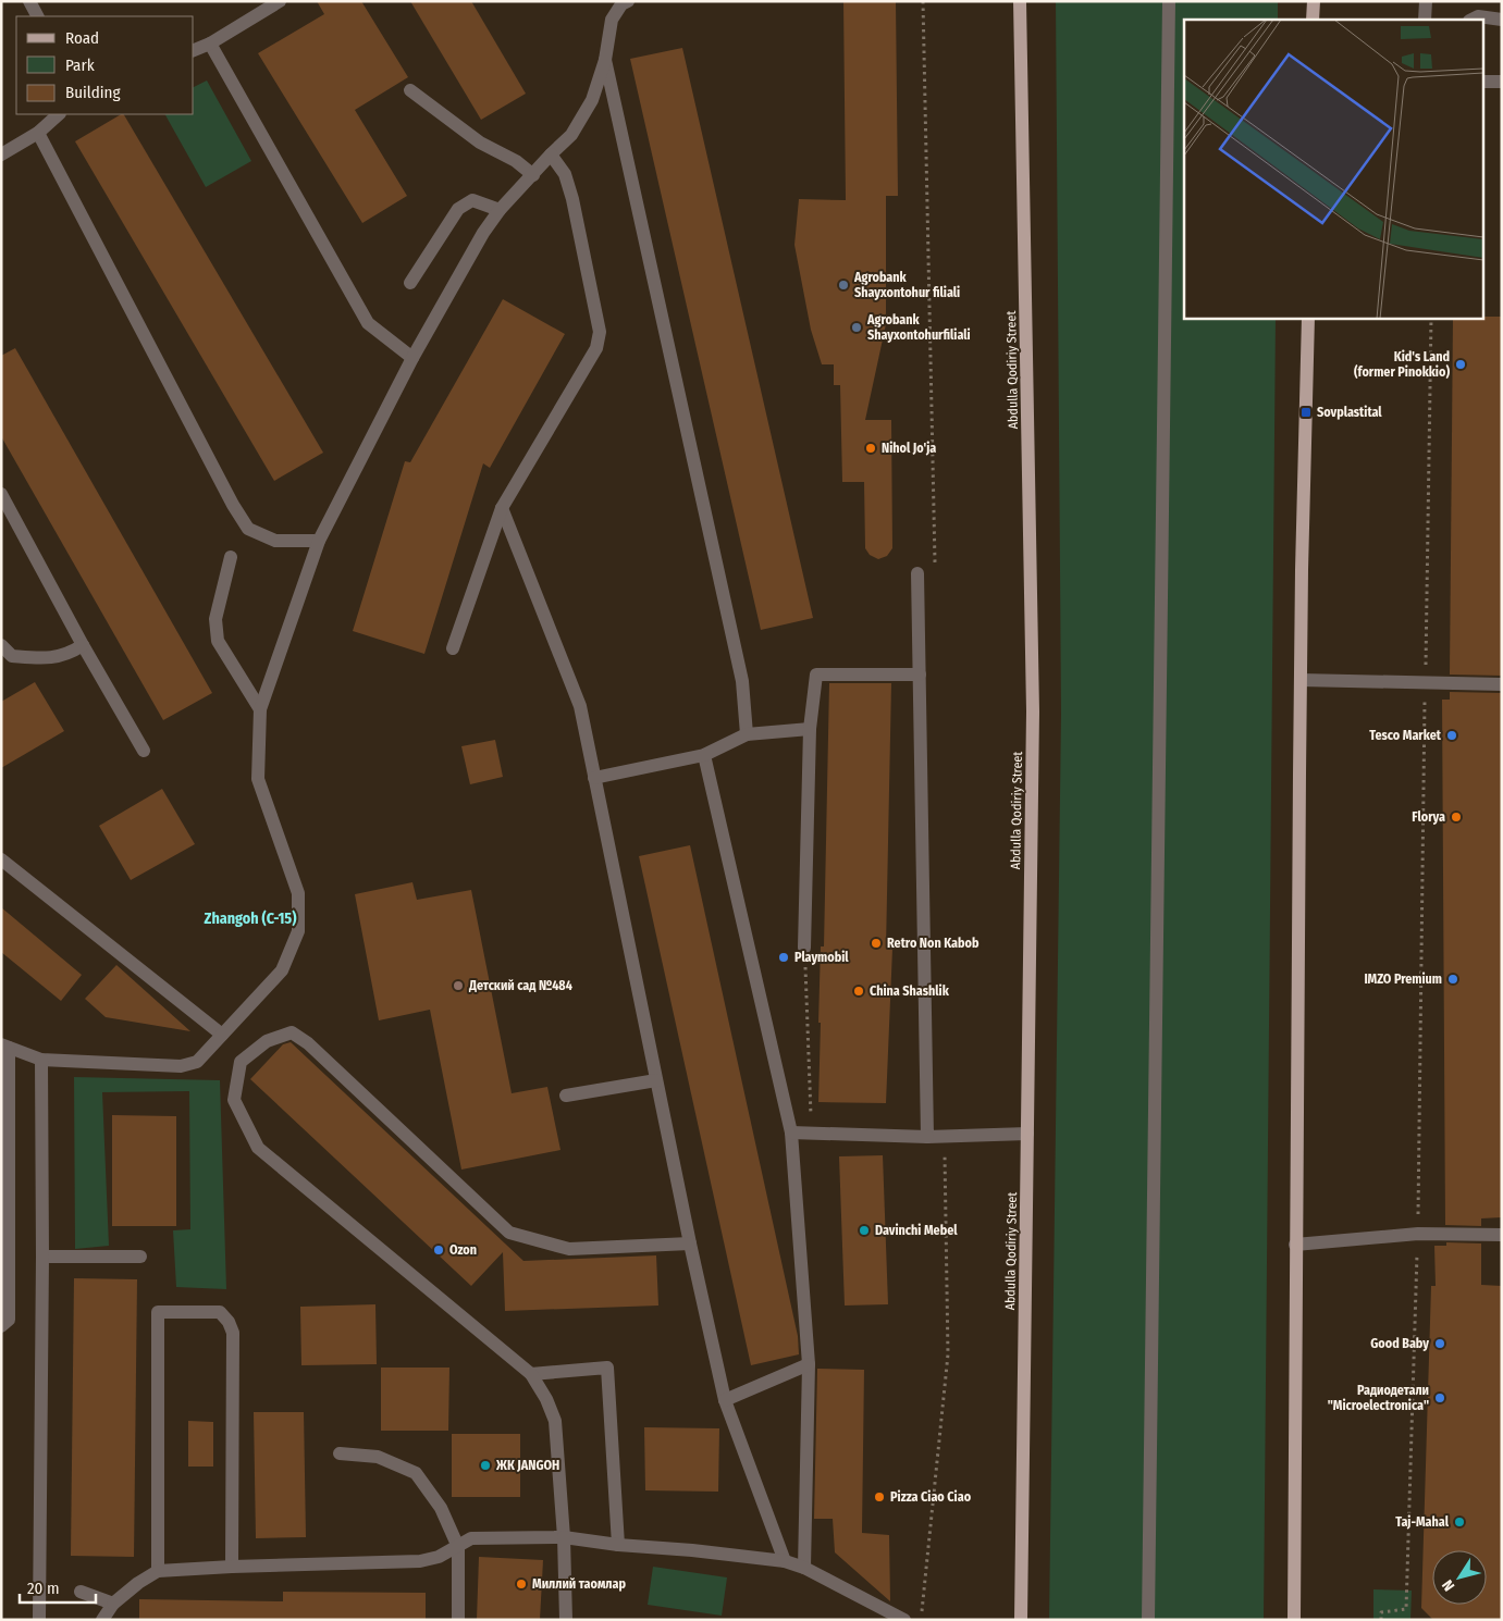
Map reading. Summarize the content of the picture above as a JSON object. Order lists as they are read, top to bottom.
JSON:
{
  "streets": {
    "main road": ["Abdulla Qodiriy Street"]
  },
  "districts": ["Zhangoh (C-15)"],
  "places": {
    "other": [
      "Agrobank Shayxontohur filiali",
      "Agrobank Shayxontohurfiliali",
      "Kid's Land (former Pinokkio)",
      "Nihol Jo'ja",
      "Tesco Market",
      "Florya",
      "Retro Non Kabob",
      "Playmobil",
      "IMZO Premium",
      "Детский сад №484",
      "China Shashlik",
      "Davinchi Mebel",
      "Ozon",
      "Good Baby",
      "Радиодетали \"Microelectronica\"",
      "ЖК JANGOH",
      "Pizza Ciao Ciao",
      "Taj-Mahal",
      "Миллий таомлар"
    ],
    "transit": ["Sovplastital"]
  },
  "legend": ["Road", "Park", "Building"],
  "scale_bar": "20 m",
  "north": "bottom left"
}
